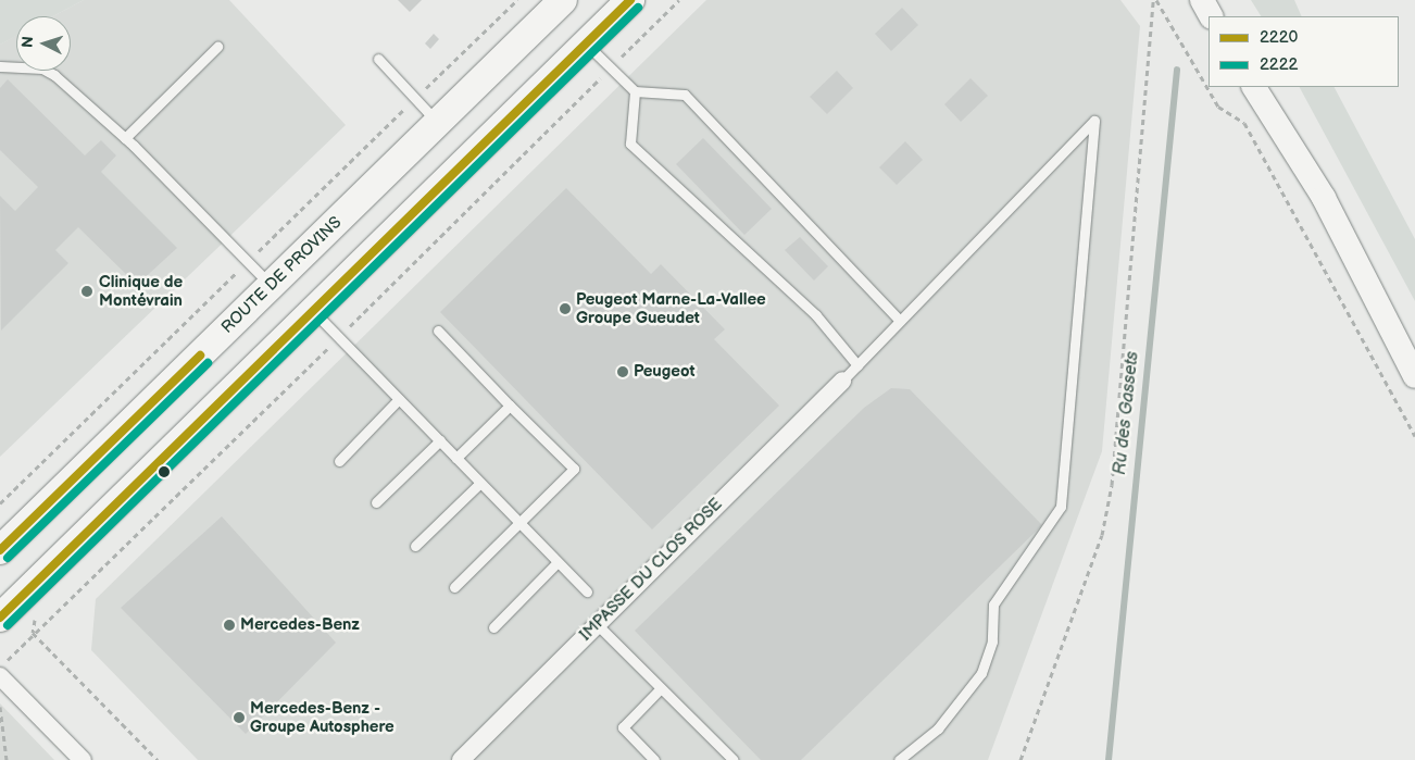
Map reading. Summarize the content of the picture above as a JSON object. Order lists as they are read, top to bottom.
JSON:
{
  "streets": {
    "main road": ["ROUTE DE PROVINS"],
    "street": ["IMPASSE DU CLOS ROSE"]
  },
  "water": ["Ru des Gassets"],
  "places": [
    "Clinique de Montévrain",
    "Peugeot Marne-La-Vallee Groupe Gueudet",
    "Peugeot",
    "Mercedes-Benz",
    "Mercedes-Benz - Groupe Autosphere"
  ],
  "lines": ["transit line 2220", "transit line 2222"],
  "legend": ["2220", "2222"],
  "north": "left"
}
